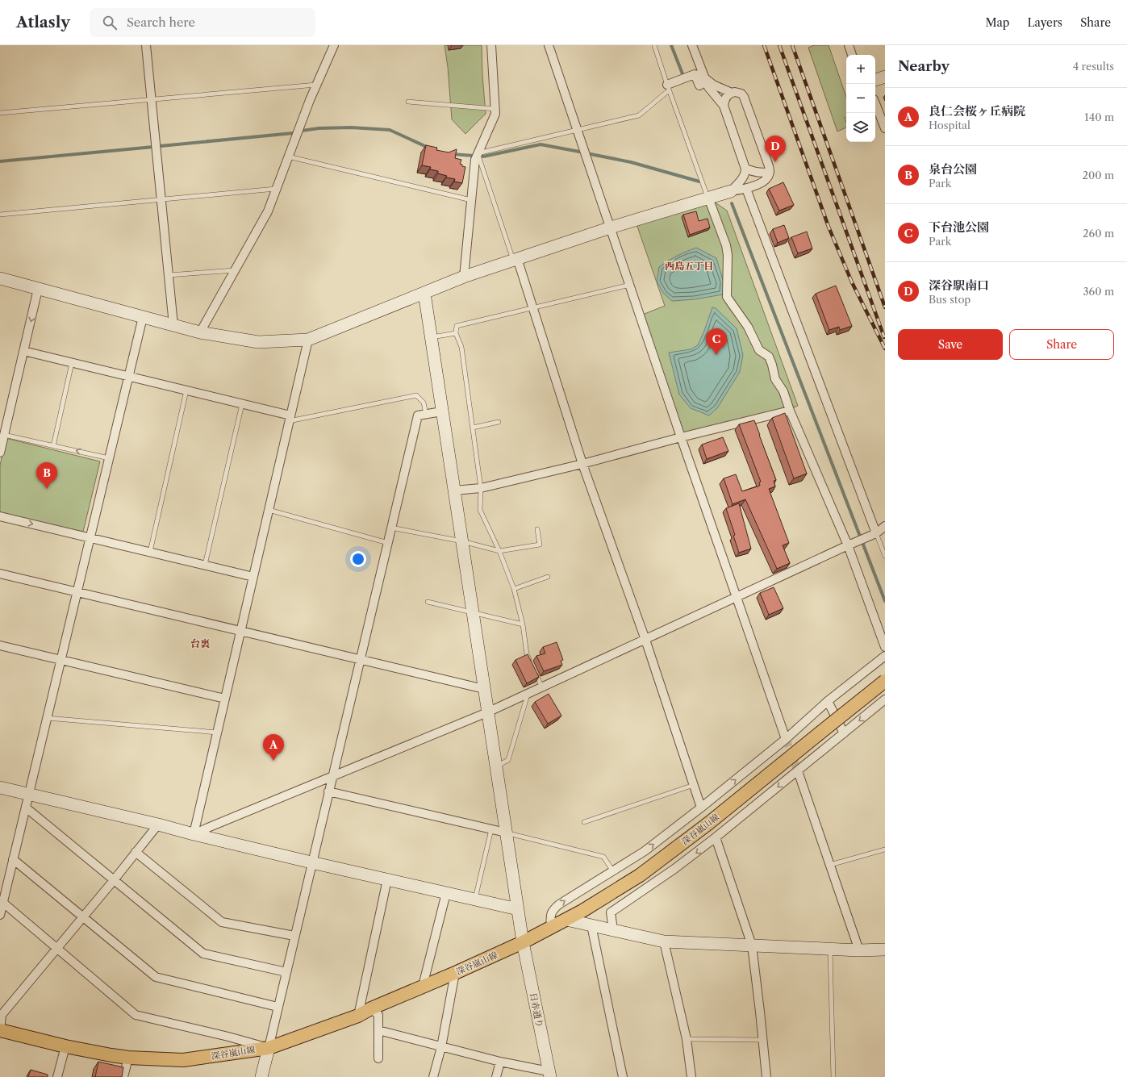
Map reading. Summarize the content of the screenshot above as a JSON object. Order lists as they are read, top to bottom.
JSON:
{
  "streets": {
    "main road": ["深谷嵐山線"],
    "street": ["日赤通り"]
  },
  "crossings": [
    ["深谷嵐山線", "日赤通り"]
  ],
  "districts": ["西島五丁目", "台裏"],
  "page": {
    "header": "Atlasly",
    "search": "Search here",
    "nav": ["Map", "Layers", "Share"],
    "heading": ["Nearby", "4 results"],
    "map_buttons": ["+", "−"],
    "list": [
      {
        "mark": "A",
        "name": "良仁会桜ヶ丘病院",
        "note": "Hospital",
        "value": "140 m"
      },
      {
        "mark": "B",
        "name": "泉台公園",
        "note": "Park",
        "value": "200 m"
      },
      {
        "mark": "C",
        "name": "下台池公園",
        "note": "Park",
        "value": "260 m"
      },
      {
        "mark": "D",
        "name": "深谷駅南口",
        "note": "Bus stop",
        "value": "360 m"
      }
    ],
    "pins": [
      "D",
      "C",
      "B",
      "A"
    ],
    "buttons": ["Save", "Share"]
  }
}
